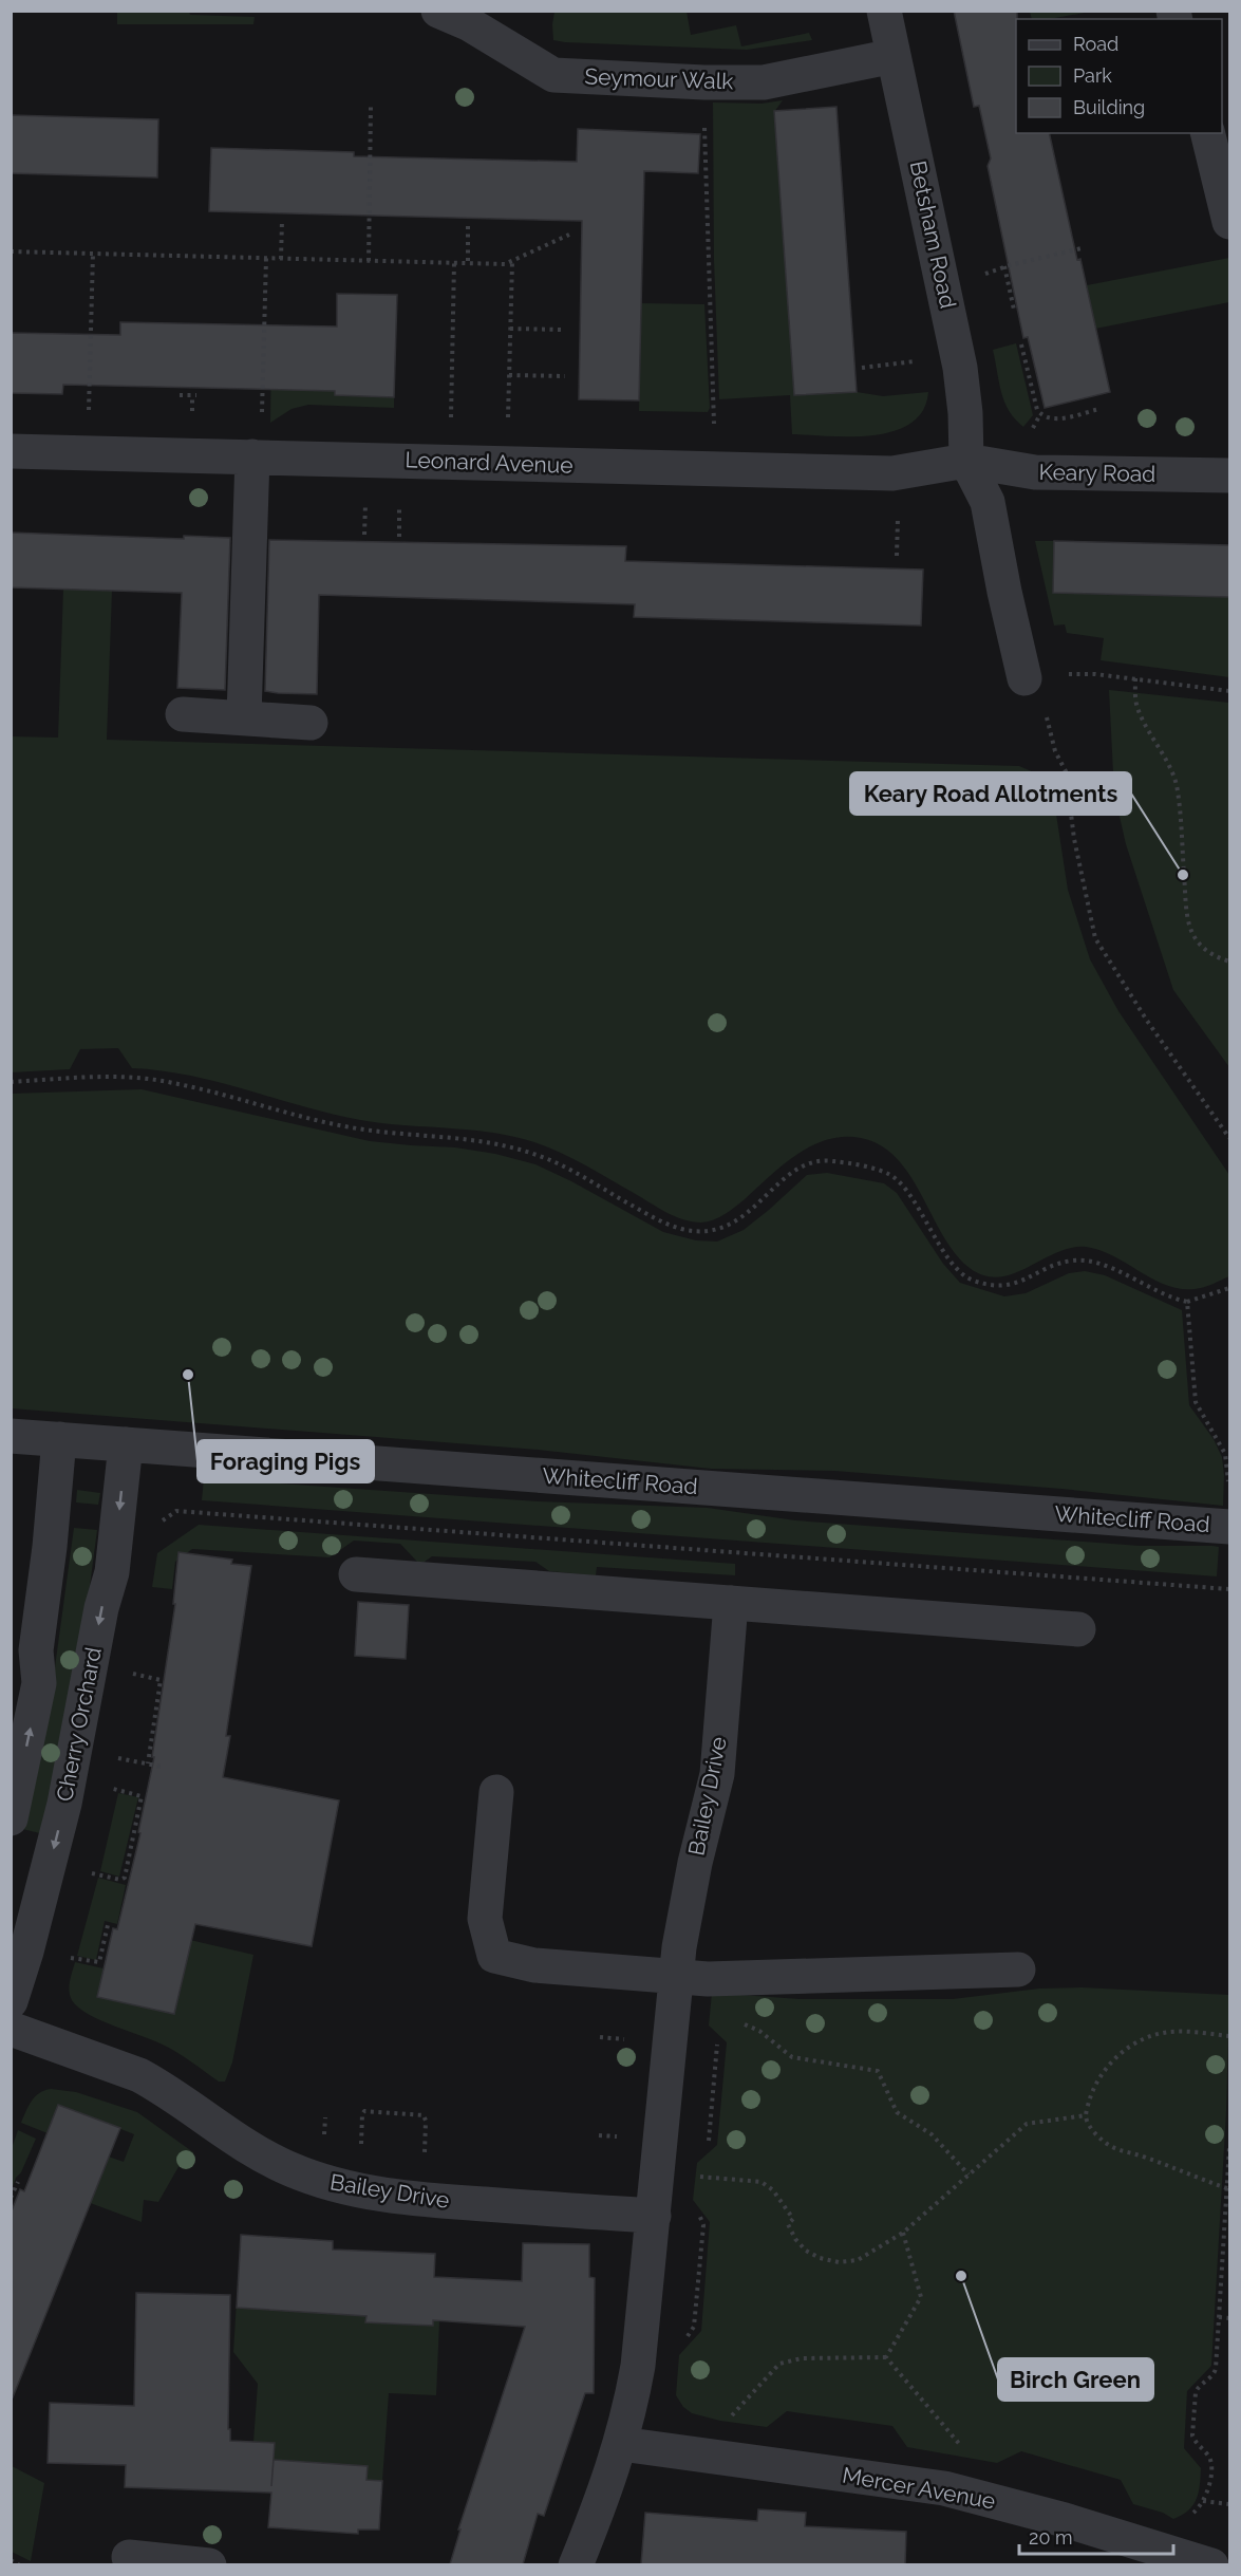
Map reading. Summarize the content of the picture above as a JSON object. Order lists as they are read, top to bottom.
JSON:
{
  "streets": {
    "street": [
      "Seymour Walk",
      "Betsham Road",
      "Leonard Avenue",
      "Keary Road",
      "Whitecliff Road",
      "Cherry Orchard",
      "Bailey Drive",
      "Mercer Avenue"
    ]
  },
  "crossings": [
    ["Seymour Walk", "Betsham Road"],
    ["Betsham Road", "Leonard Avenue"],
    ["Betsham Road", "Keary Road"],
    ["Leonard Avenue", "Keary Road"],
    ["Whitecliff Road", "Cherry Orchard"],
    ["Bailey Drive", "Mercer Avenue"]
  ],
  "places": ["Keary Road Allotments", "Foraging Pigs", "Birch Green"],
  "legend": ["Road", "Park", "Building"],
  "scale_bar": "20 m"
}
